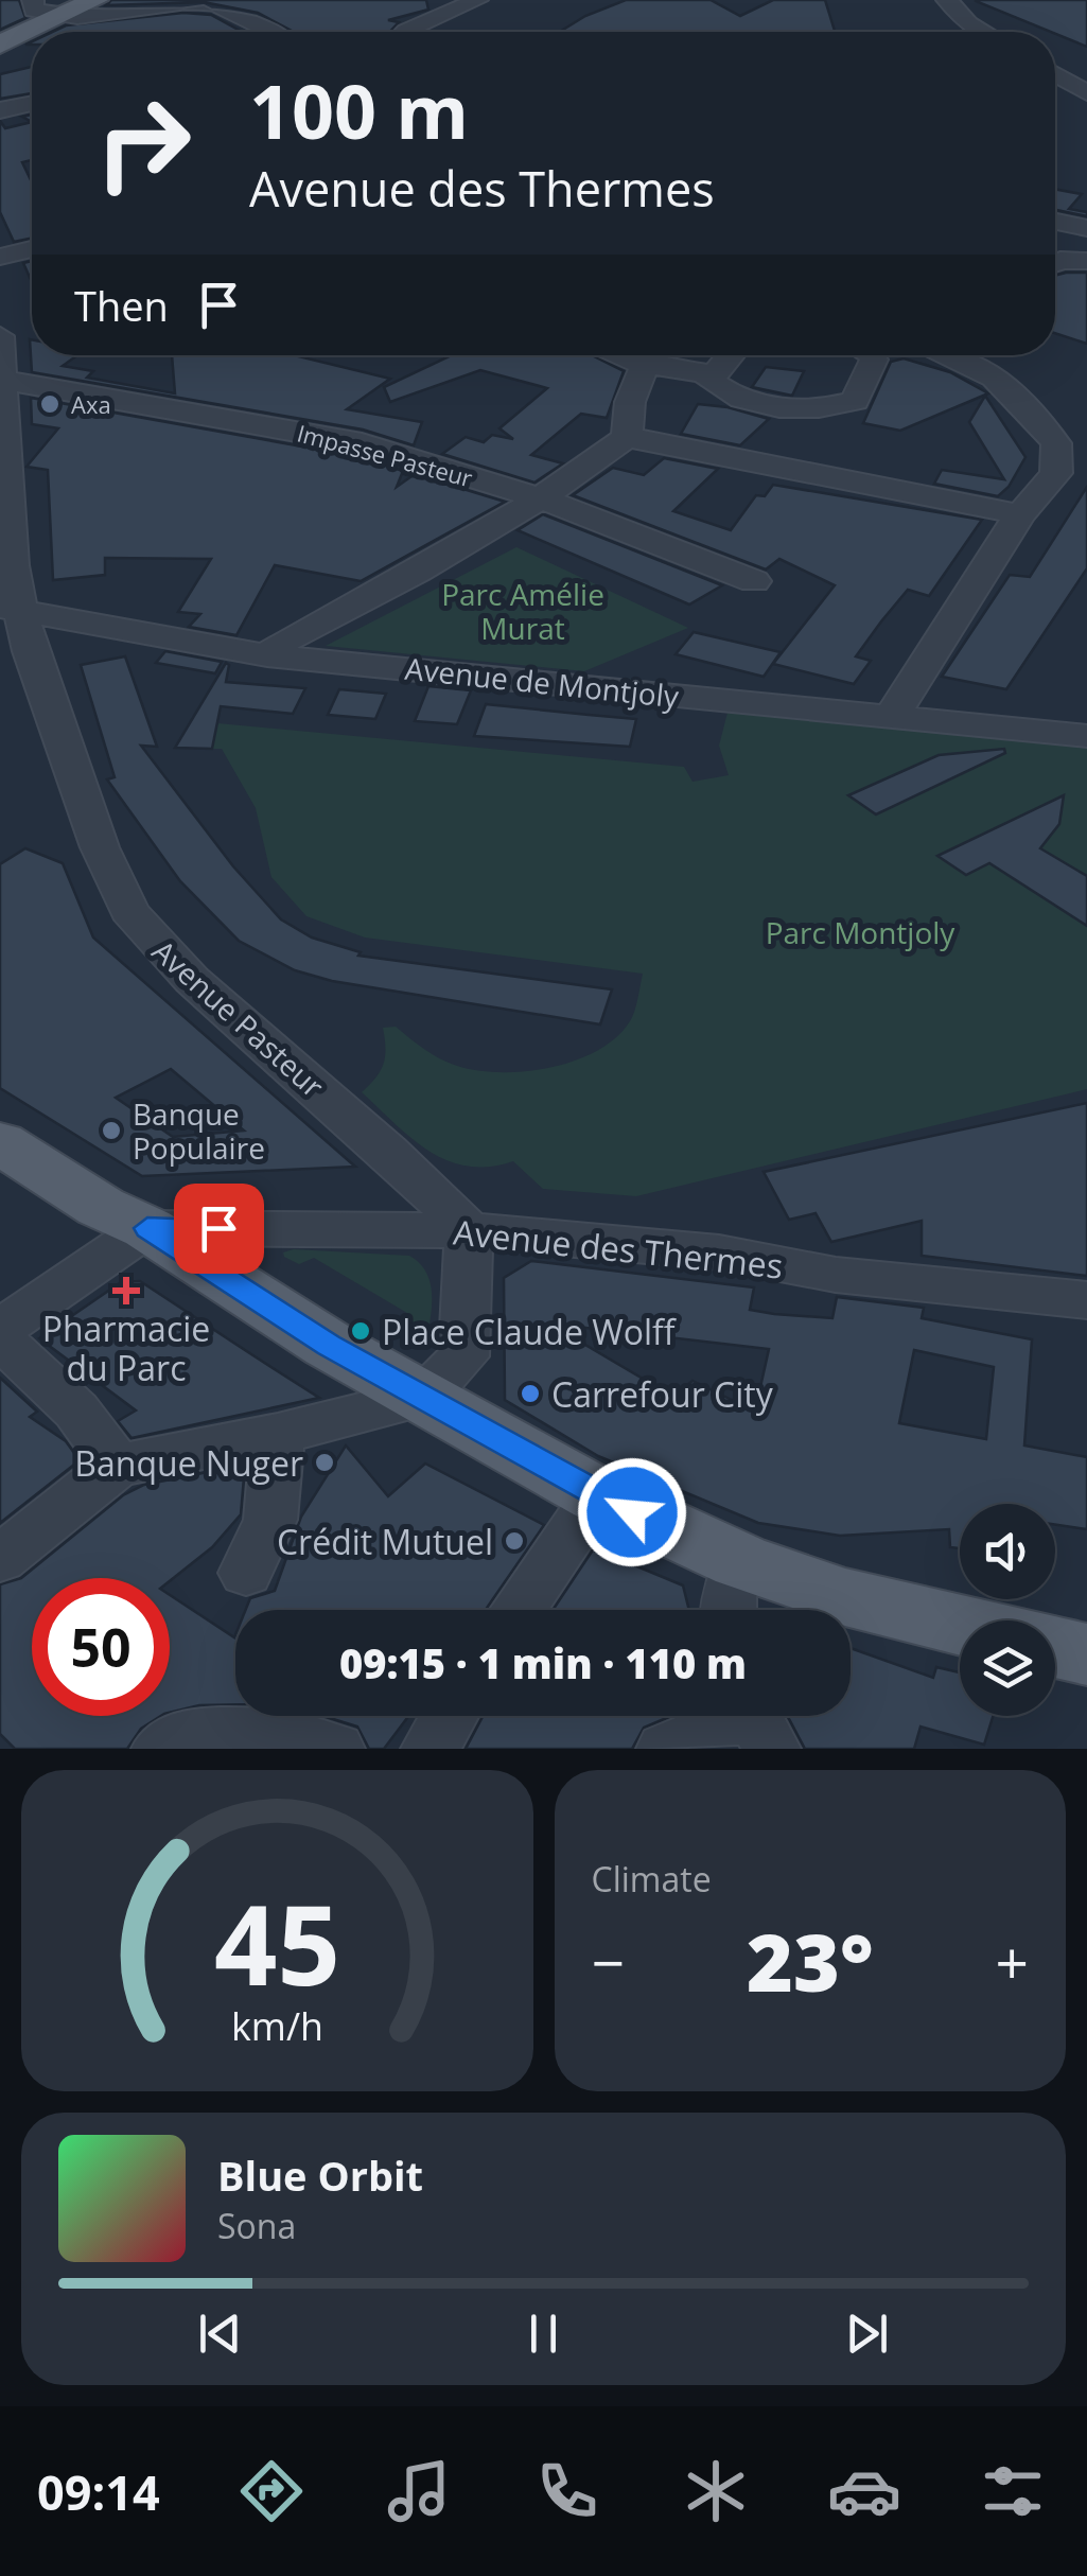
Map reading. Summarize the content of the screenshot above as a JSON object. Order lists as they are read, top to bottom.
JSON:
{
  "streets": {
    "street": [
      "Impasse Pasteur",
      "Avenue de Montjoly",
      "Avenue Pasteur",
      "Avenue des Thermes"
    ]
  },
  "crossings": [
    ["Impasse Pasteur", "Avenue Pasteur"],
    ["Avenue de Montjoly", "Avenue Pasteur"],
    ["Avenue Pasteur", "Avenue des Thermes"]
  ],
  "parks": ["Parc Amélie Murat", "Parc Montjoly"],
  "places": {
    "other": [
      "Axa",
      "Banque Populaire",
      "Place Claude Wolff",
      "Carrefour City",
      "Banque Nuger",
      "Crédit Mutuel"
    ],
    "health": ["Pharmacie du Parc"]
  },
  "page": {
    "turn": ["100 m", "Avenue des Thermes"],
    "then": "Then",
    "limit": "50",
    "trip": "09:15 · 1 min · 110 m",
    "tile": "Climate",
    "heat": ["−", "23°", "+"],
    "song": ["Blue Orbit", "Sona"],
    "tabs": "09:14",
    "gauge": ["45", "km/h"]
  }
}
